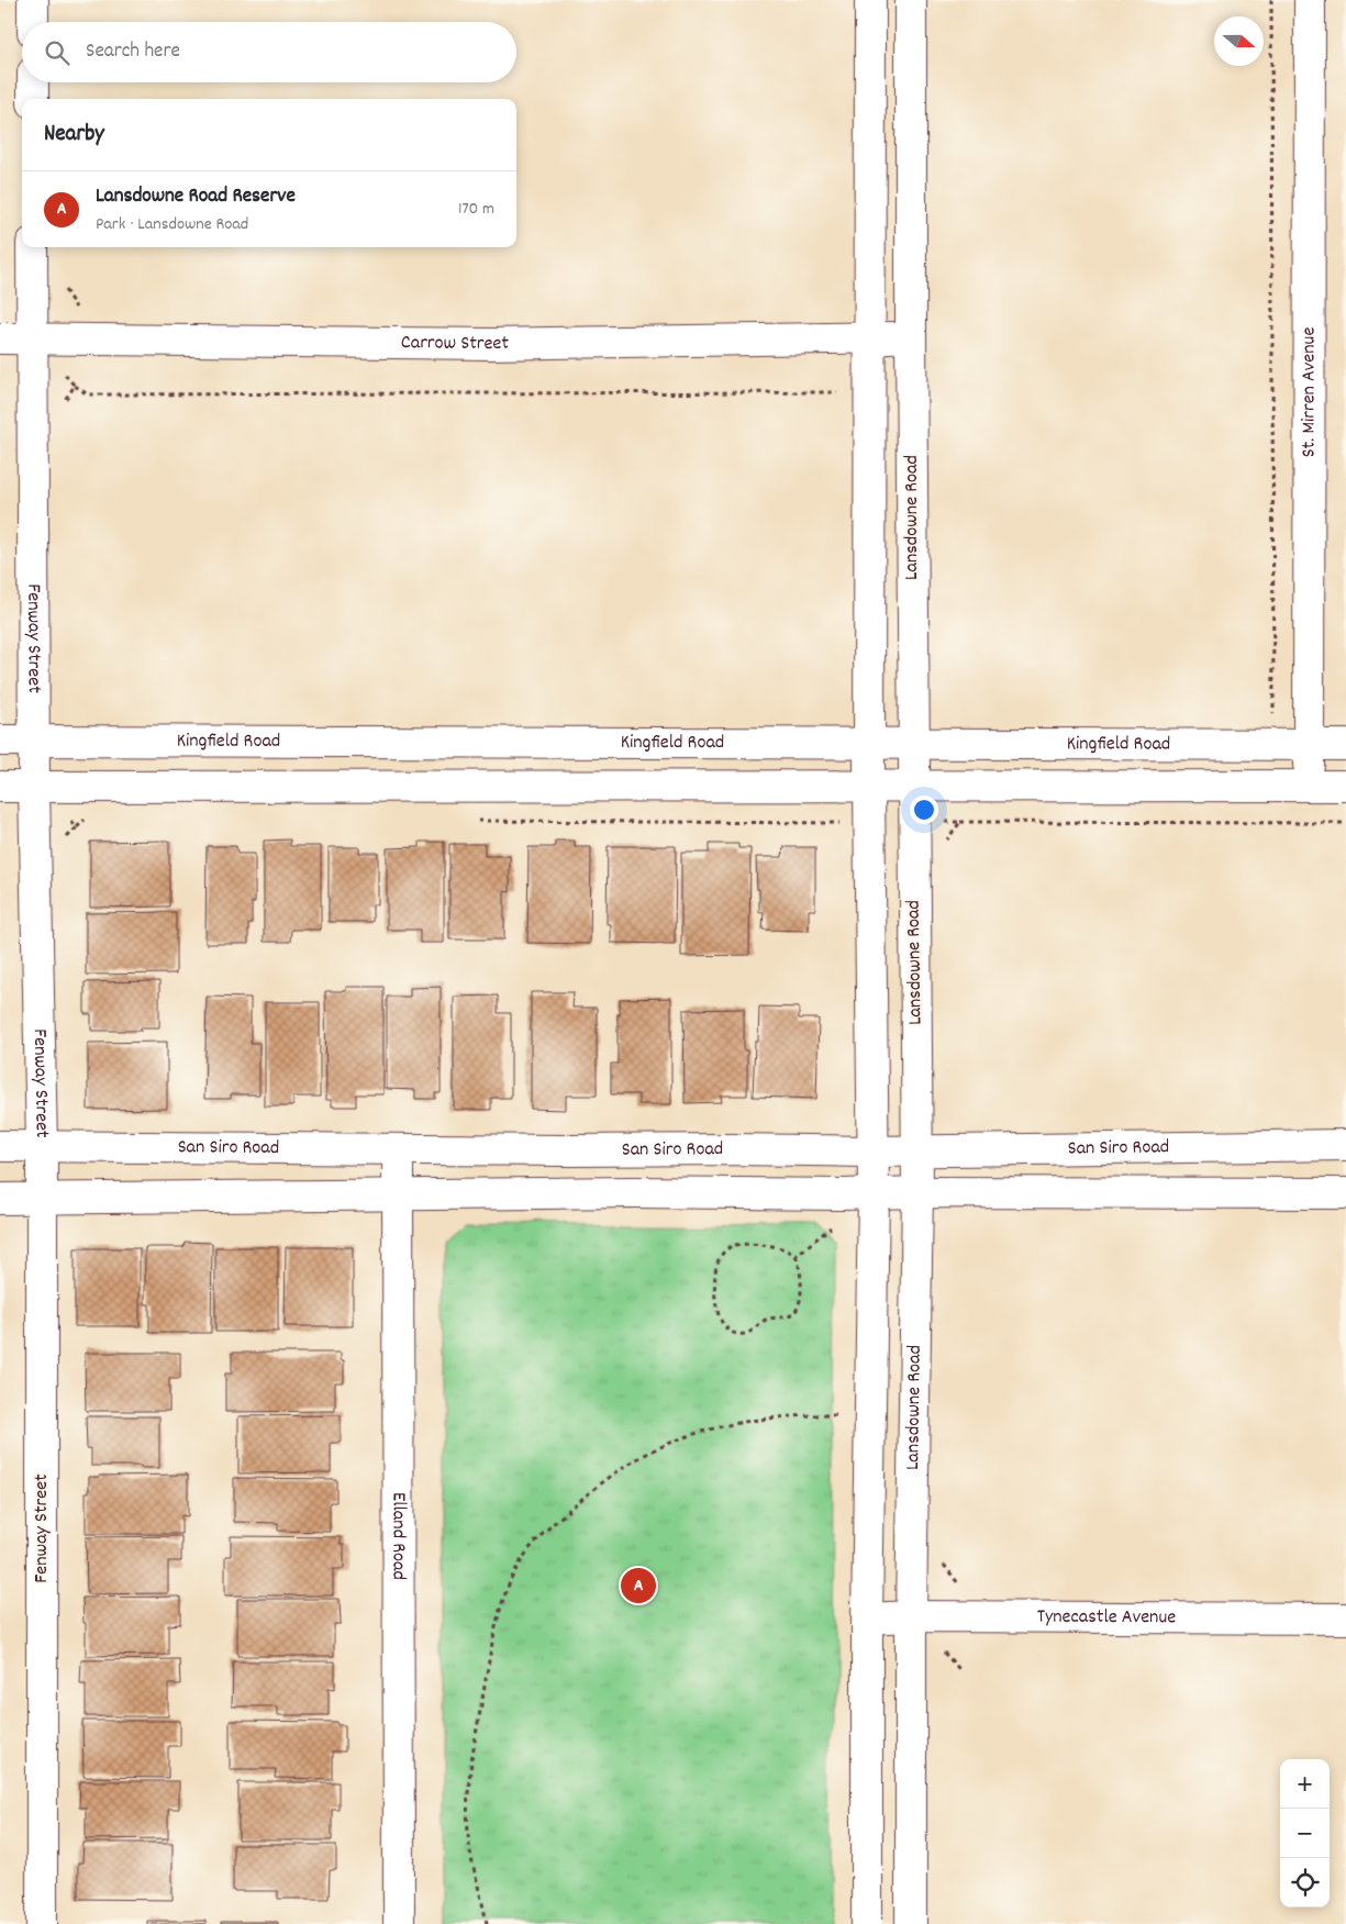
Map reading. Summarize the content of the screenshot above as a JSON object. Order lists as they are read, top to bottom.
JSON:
{
  "streets": {
    "street": [
      "Carrow Street",
      "St. Mirren Avenue",
      "Lansdowne Road",
      "Fenway Street",
      "Kingfield Road",
      "San Siro Road",
      "Elland Road",
      "Tynecastle Avenue"
    ]
  },
  "crossings": [
    ["Carrow Street", "Lansdowne Road"],
    ["Carrow Street", "Fenway Street"],
    ["St. Mirren Avenue", "Kingfield Road"],
    ["Lansdowne Road", "Kingfield Road"],
    ["Lansdowne Road", "San Siro Road"],
    ["Lansdowne Road", "Tynecastle Avenue"],
    ["Fenway Street", "Kingfield Road"],
    ["Fenway Street", "San Siro Road"],
    ["San Siro Road", "Elland Road"]
  ],
  "north": "right",
  "page": {
    "search": "Search here",
    "heading": "Nearby",
    "list": [
      {
        "mark": "A",
        "name": "Lansdowne Road Reserve",
        "note": "Park · Lansdowne Road",
        "value": "170 m"
      }
    ],
    "pins": "A",
    "map_buttons": ["+", "−"]
  }
}
